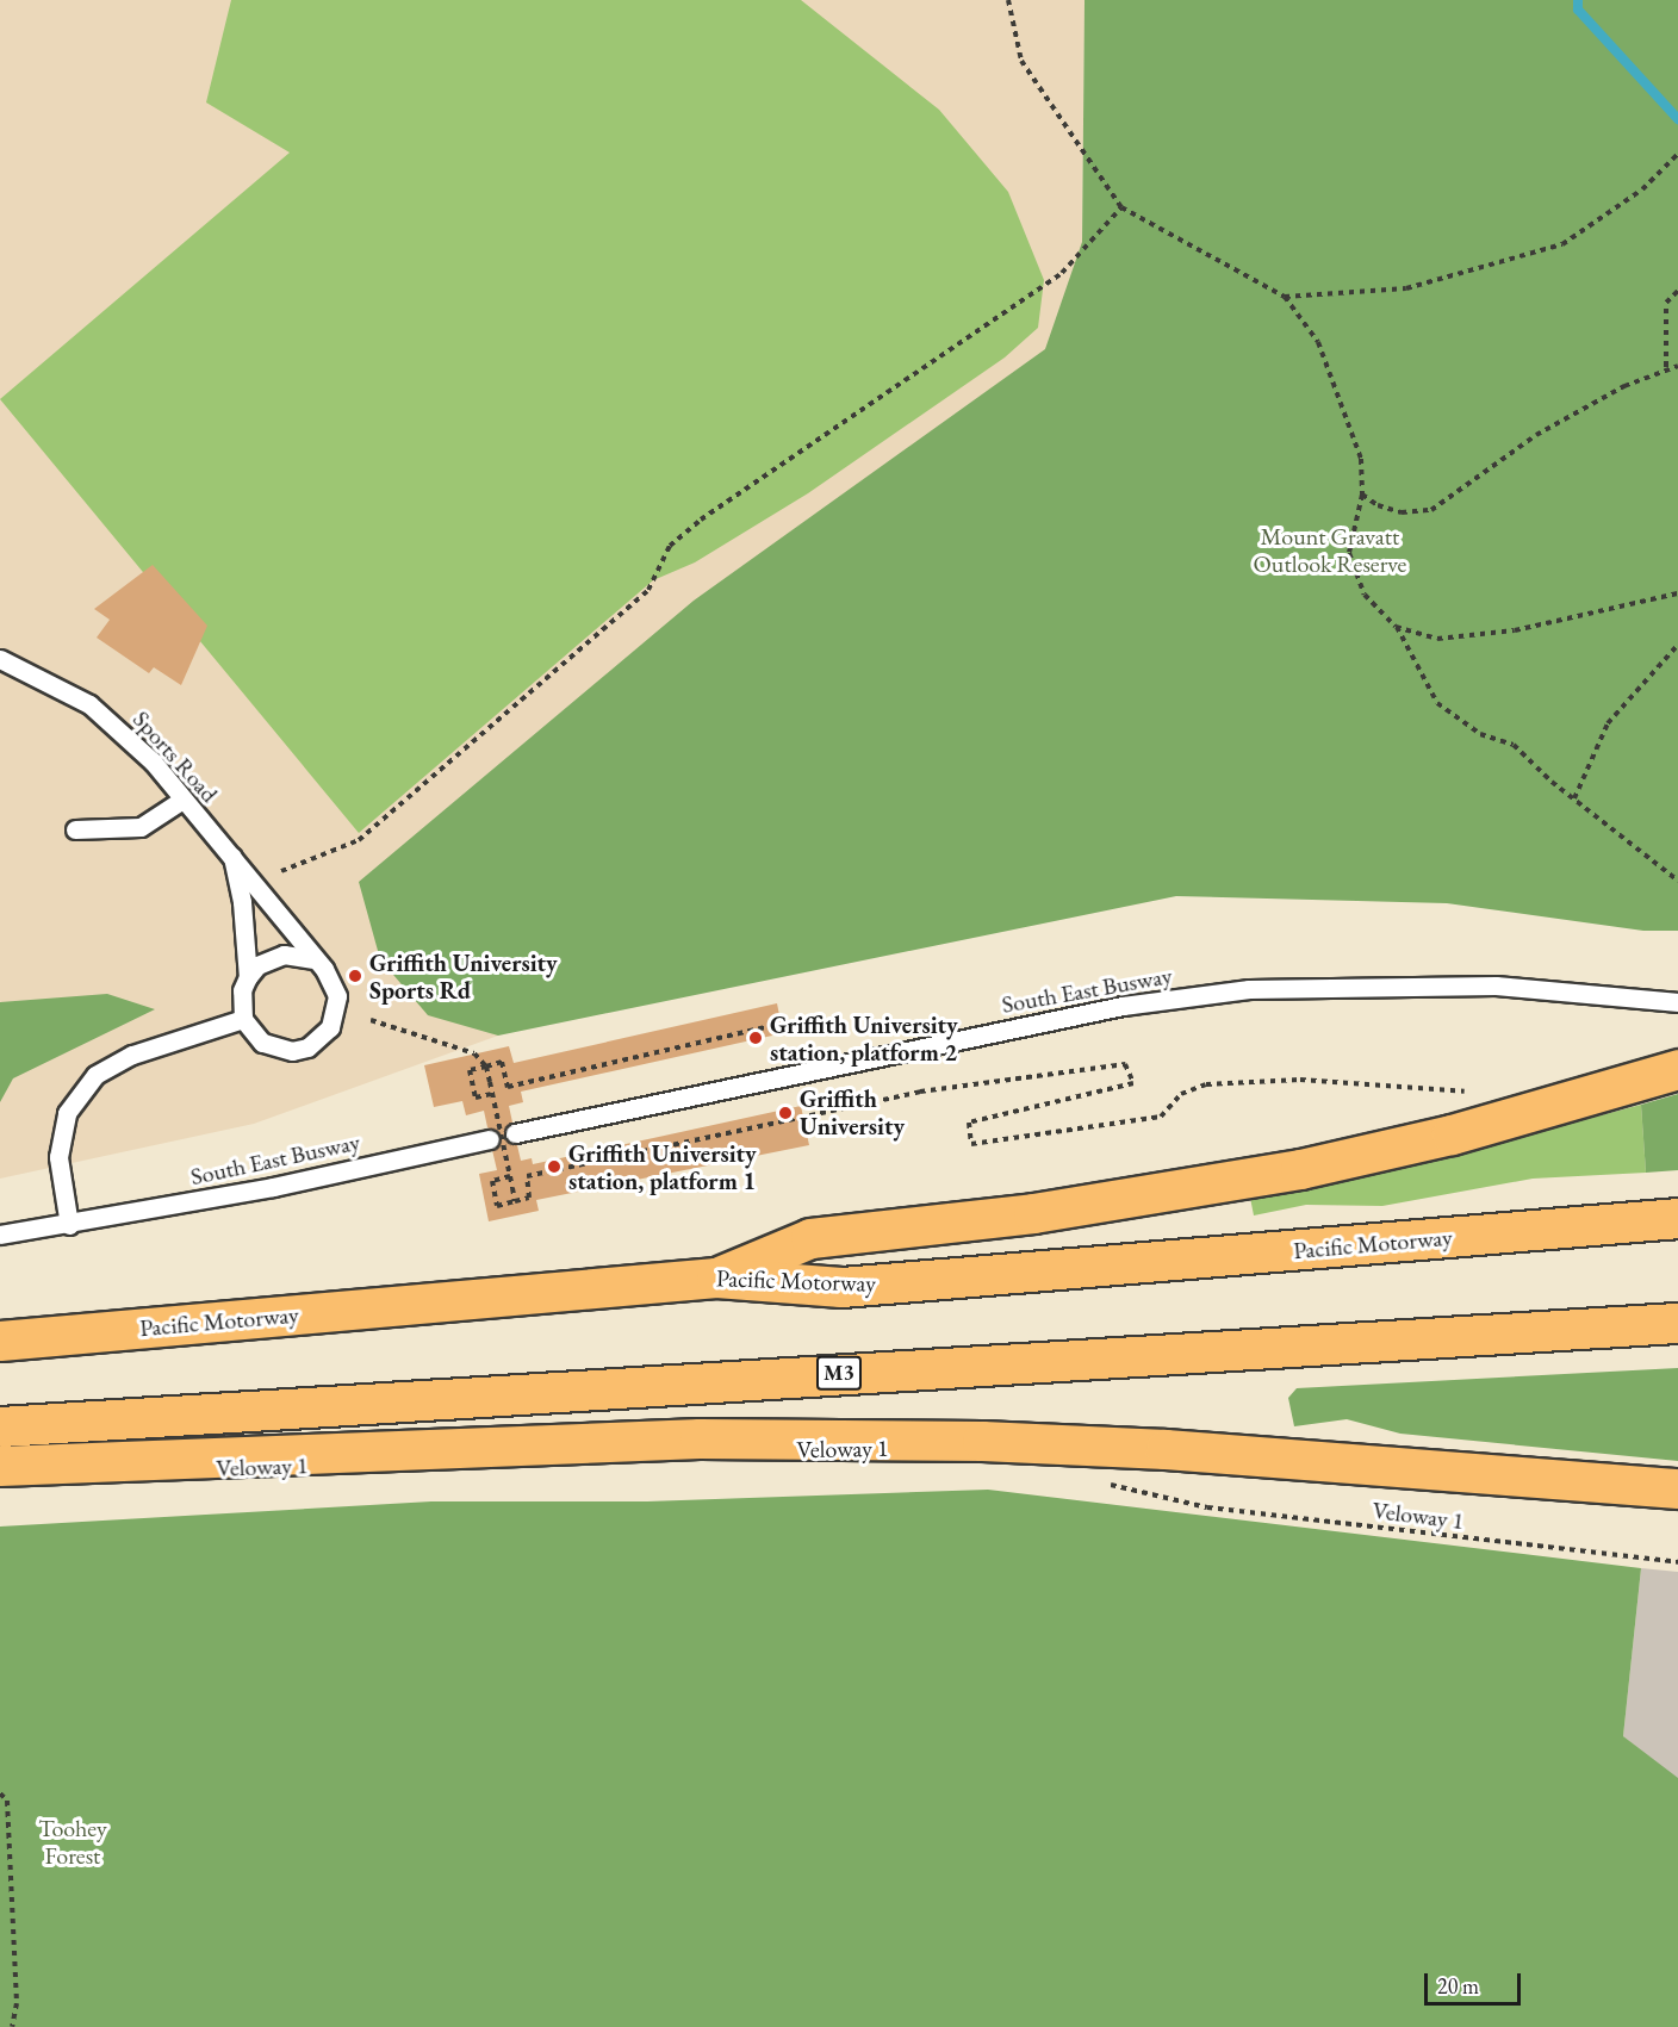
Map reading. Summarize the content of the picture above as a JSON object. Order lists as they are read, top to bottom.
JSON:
{
  "streets": {
    "highway": ["Pacific Motorway", "M3"],
    "lane": ["Sports Road", "South East Busway"],
    "path": ["Veloway 1"]
  },
  "parks": ["Mount Gravatt Outlook Reserve", "Toohey Forest"],
  "places": [
    "Griffith University Sports Rd",
    "Griffith University station, platform 2",
    "Griffith University",
    "Griffith University station, platform 1"
  ],
  "scale_bar": "20 m"
}
